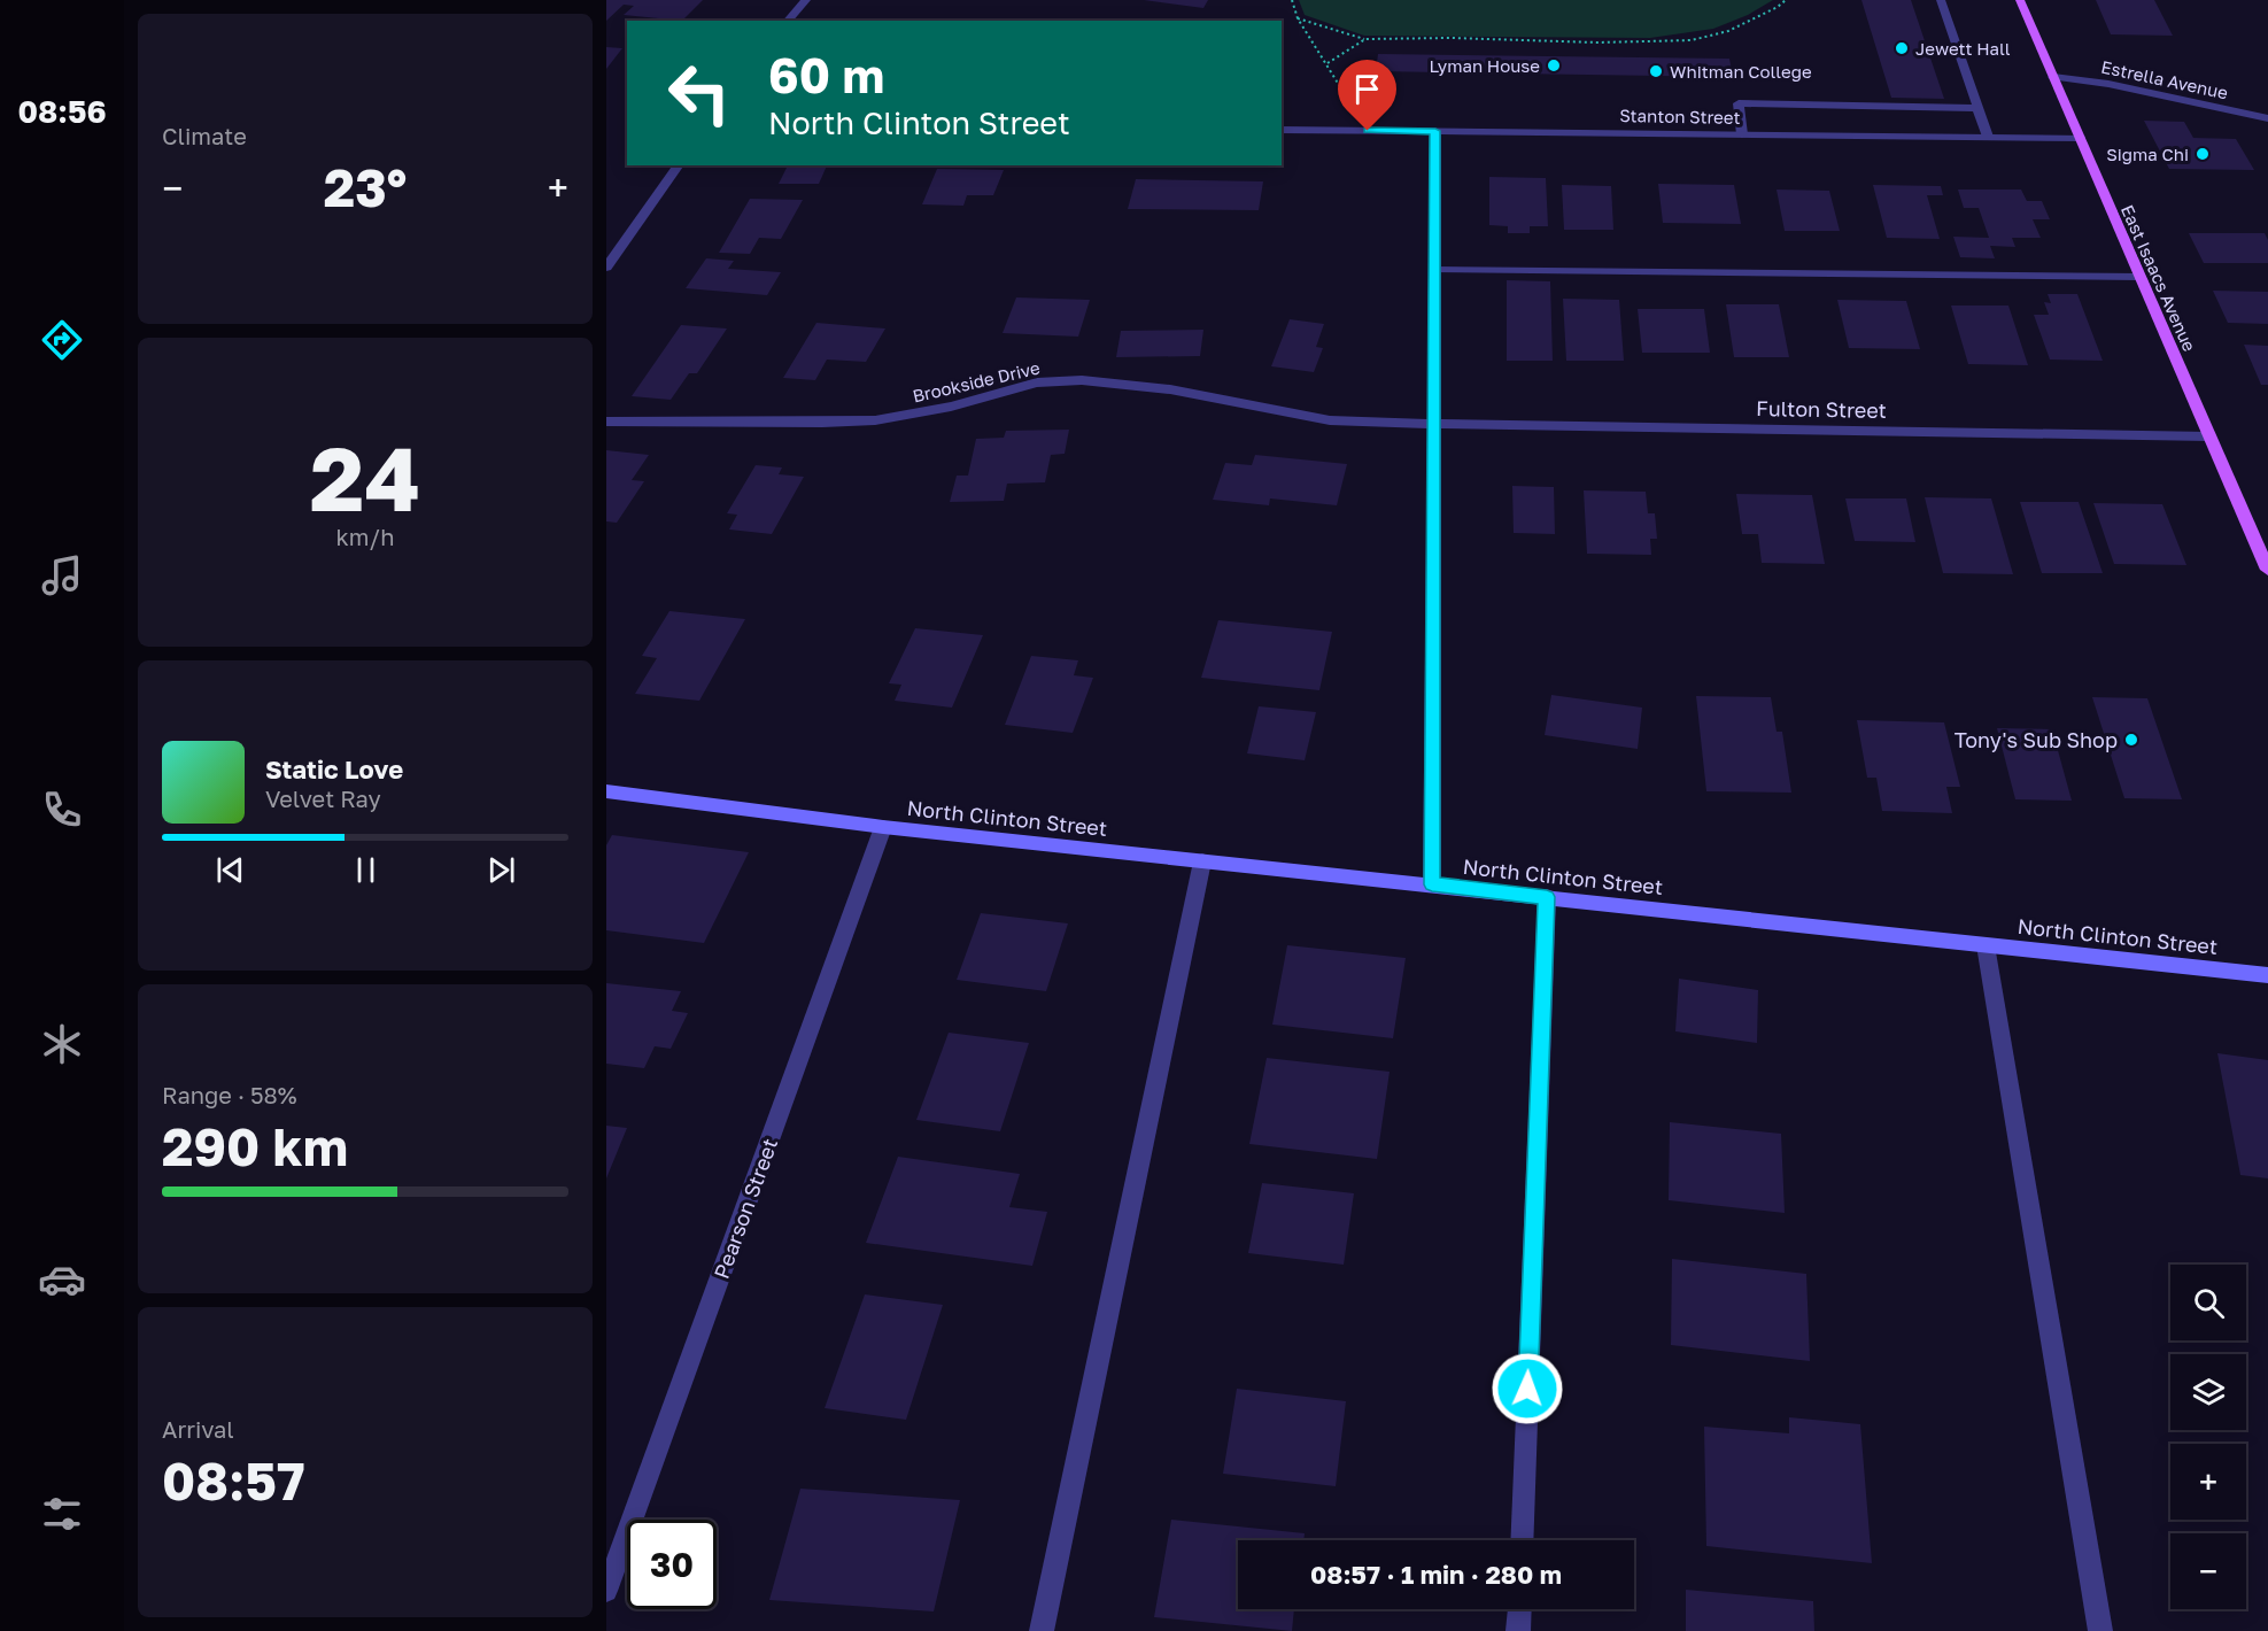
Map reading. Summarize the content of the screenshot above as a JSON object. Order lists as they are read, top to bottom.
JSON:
{
  "streets": {
    "main road": ["East Isaacs Avenue"],
    "street": [
      "Estrella Avenue",
      "Stanton Street",
      "Brookside Drive",
      "Fulton Street",
      "North Clinton Street",
      "Pearson Street"
    ]
  },
  "crossings": [
    ["Estrella Avenue", "East Isaacs Avenue"],
    ["Stanton Street", "East Isaacs Avenue"],
    ["East Isaacs Avenue", "Fulton Street"],
    ["Brookside Drive", "Fulton Street"],
    ["North Clinton Street", "Pearson Street"]
  ],
  "places": [
    "Jewett Hall",
    "Lyman House",
    "Whitman College",
    "Sigma Chi",
    "Tony's Sub Shop"
  ],
  "page": {
    "tabs": "08:56",
    "tile": [
      "Climate",
      ["24", "km/h"],
      ["Range · 58%", "290 km"],
      ["Arrival", "08:57"]
    ],
    "turn": ["60 m", "North Clinton Street"],
    "heat": ["−", "23°", "+"],
    "song": ["Static Love", "Velvet Ray"],
    "map_buttons": ["+", "−"],
    "limit": "30",
    "trip": "08:57 · 1 min · 280 m"
  }
}
